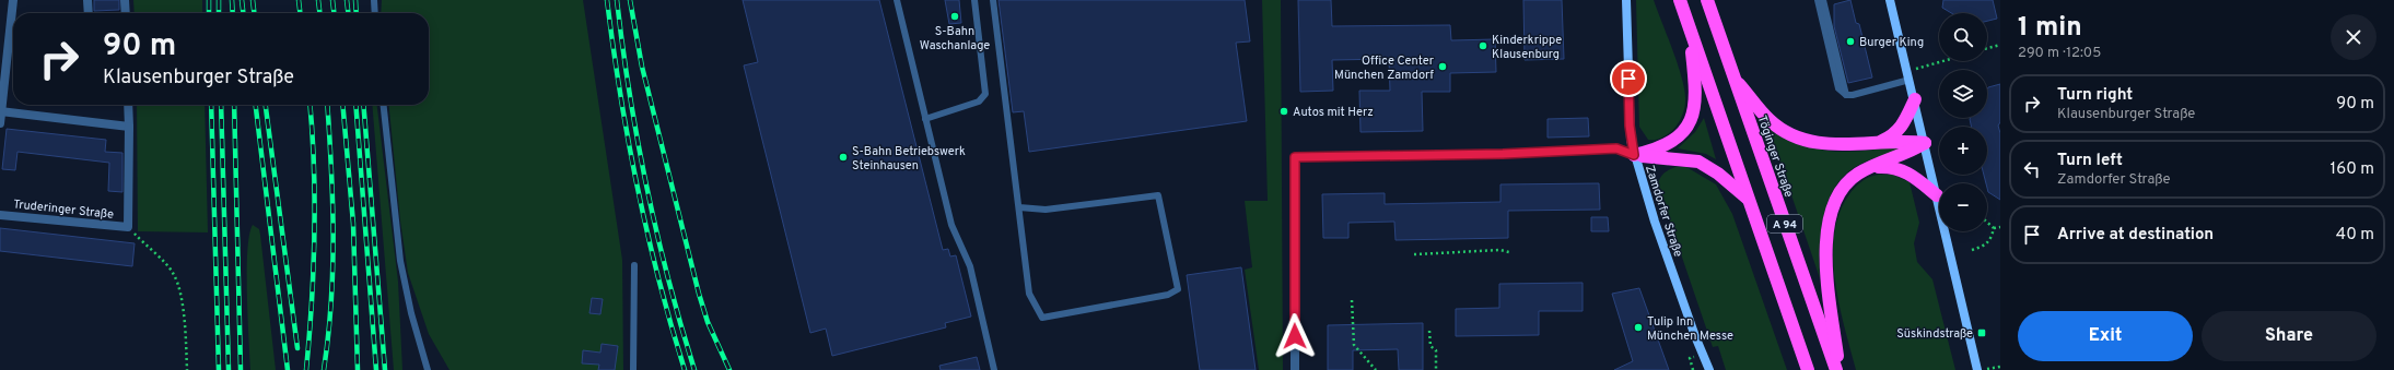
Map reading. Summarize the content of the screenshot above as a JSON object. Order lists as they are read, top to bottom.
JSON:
{
  "streets": {
    "highway": ["Töginger Straße", "A 94"],
    "street": ["Truderinger Straße", "Zamdorfer Straße"]
  },
  "places": {
    "other": [
      "S-Bahn Waschanlage",
      "Burger King",
      "Kinderkrippe Klausenburg",
      "Office Center München Zamdorf",
      "Autos mit Herz",
      "S-Bahn Betriebswerk Steinhausen",
      "Tulip Inn München Messe"
    ],
    "transit": ["Süskindstraße"]
  },
  "page": {
    "heading": ["1 min", "290 m · 12:05"],
    "map_buttons": ["+", "−"],
    "turn": ["90 m", "Klausenburger Straße"],
    "list": [
      {
        "name": "Turn right",
        "note": "Klausenburger Straße",
        "value": "90 m"
      },
      {
        "name": "Turn left",
        "note": "Zamdorfer Straße",
        "value": "160 m"
      },
      {
        "name": "Arrive at destination",
        "value": "40 m"
      }
    ],
    "buttons": ["Exit", "Share"]
  }
}
